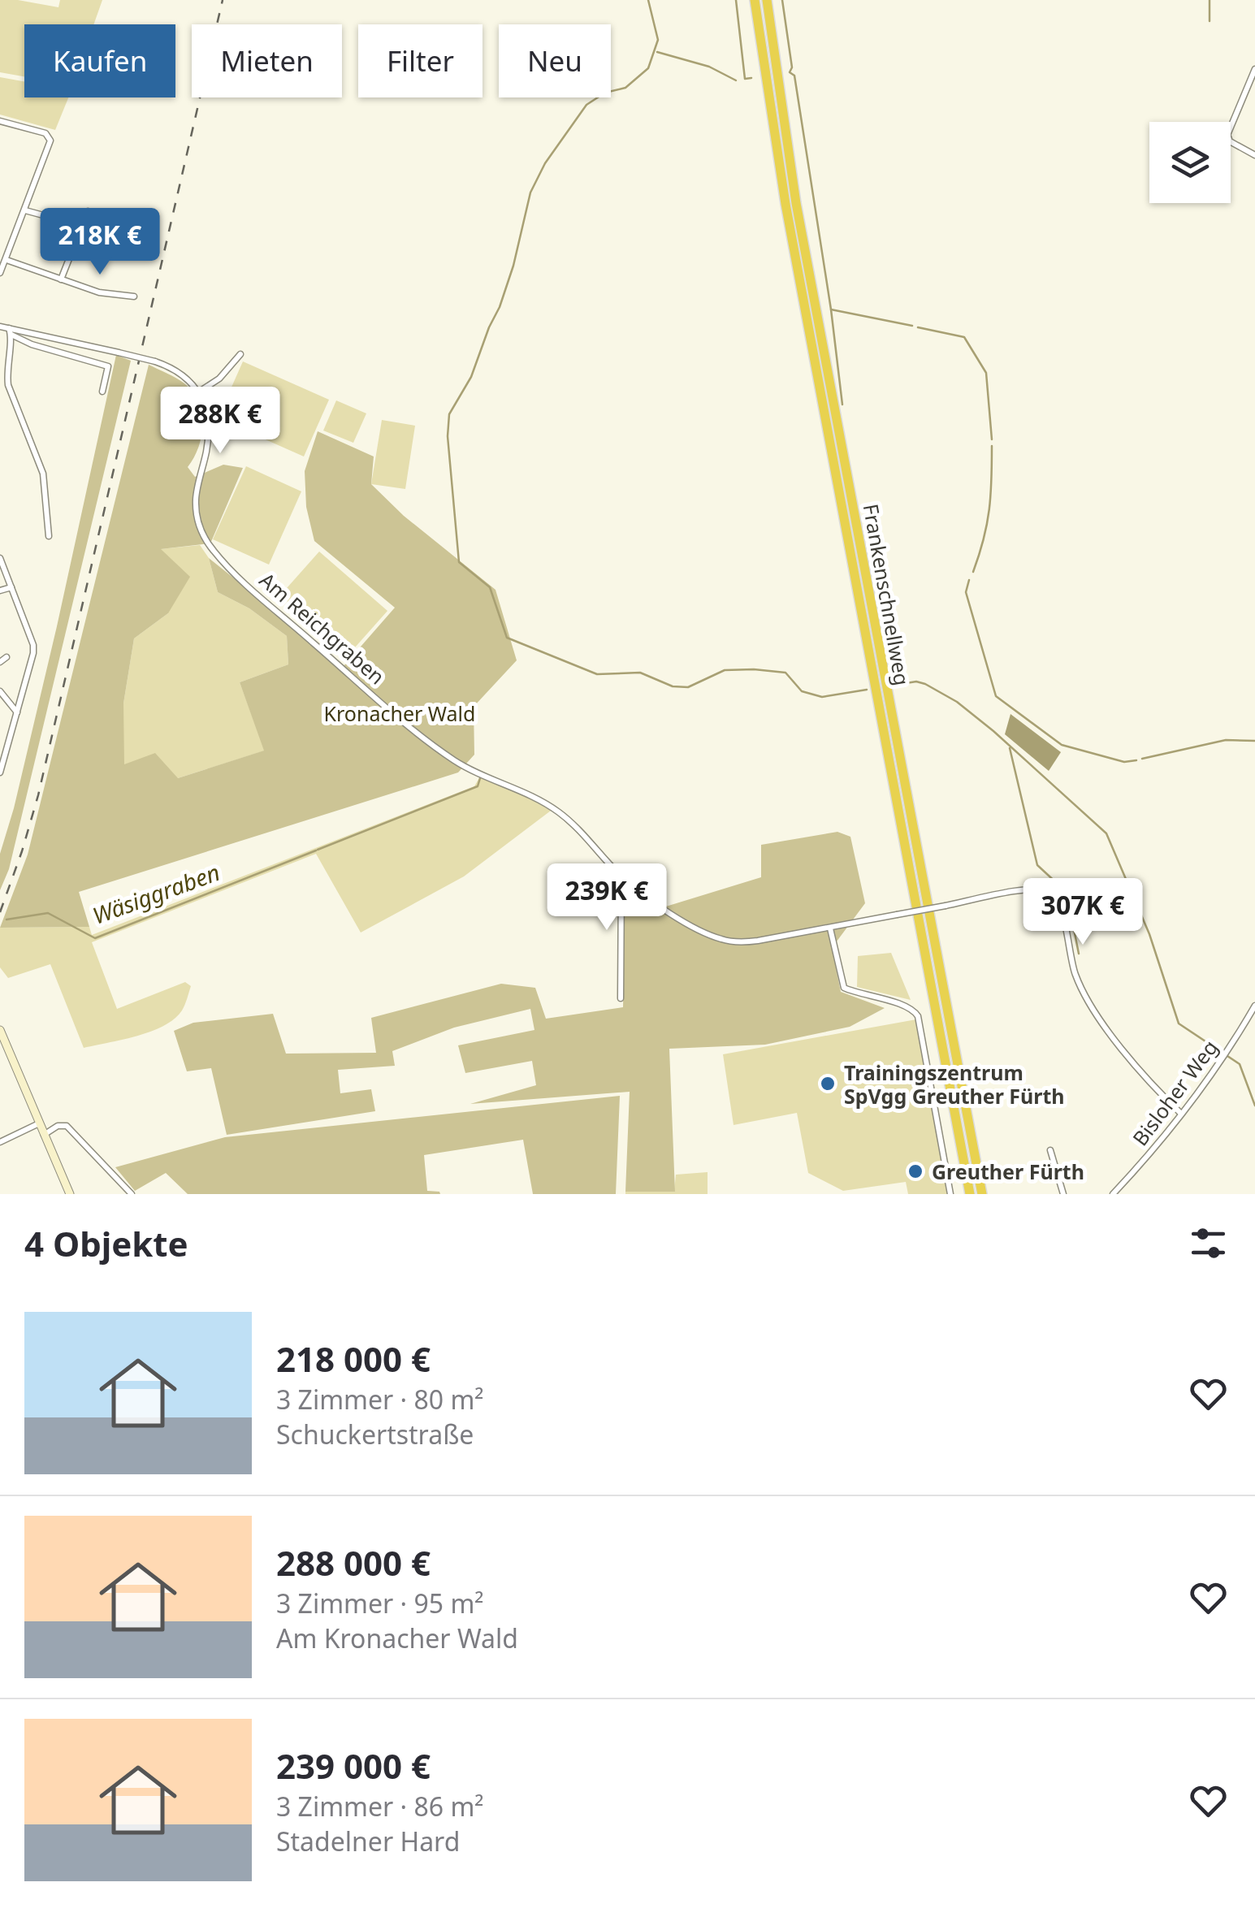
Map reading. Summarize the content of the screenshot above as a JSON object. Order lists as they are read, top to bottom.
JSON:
{
  "streets": {
    "highway": ["Frankenschnellweg"],
    "street": ["Am Reichgraben", "Bisloher Weg"]
  },
  "crossings": [
    ["Am Reichgraben", "Bisloher Weg"]
  ],
  "water": ["Wäsiggraben"],
  "parks": ["Kronacher Wald"],
  "places": ["Trainingszentrum SpVgg Greuther Fürth", "Greuther Fürth"],
  "page": {
    "chip": [
      "Kaufen",
      "Mieten",
      "Filter",
      "Neu"
    ],
    "price": [
      "218K €",
      "288K €",
      "239K €",
      "307K €"
    ],
    "heading": "4 Objekte",
    "list": [
      {
        "name": "218 000 €",
        "note": "3 Zimmer · 80 m² · Schuckertstraße"
      },
      {
        "name": "288 000 €",
        "note": "3 Zimmer · 95 m² · Am Kronacher Wald"
      },
      {
        "name": "239 000 €",
        "note": "3 Zimmer · 86 m² · Stadelner Hard"
      }
    ]
  }
}
